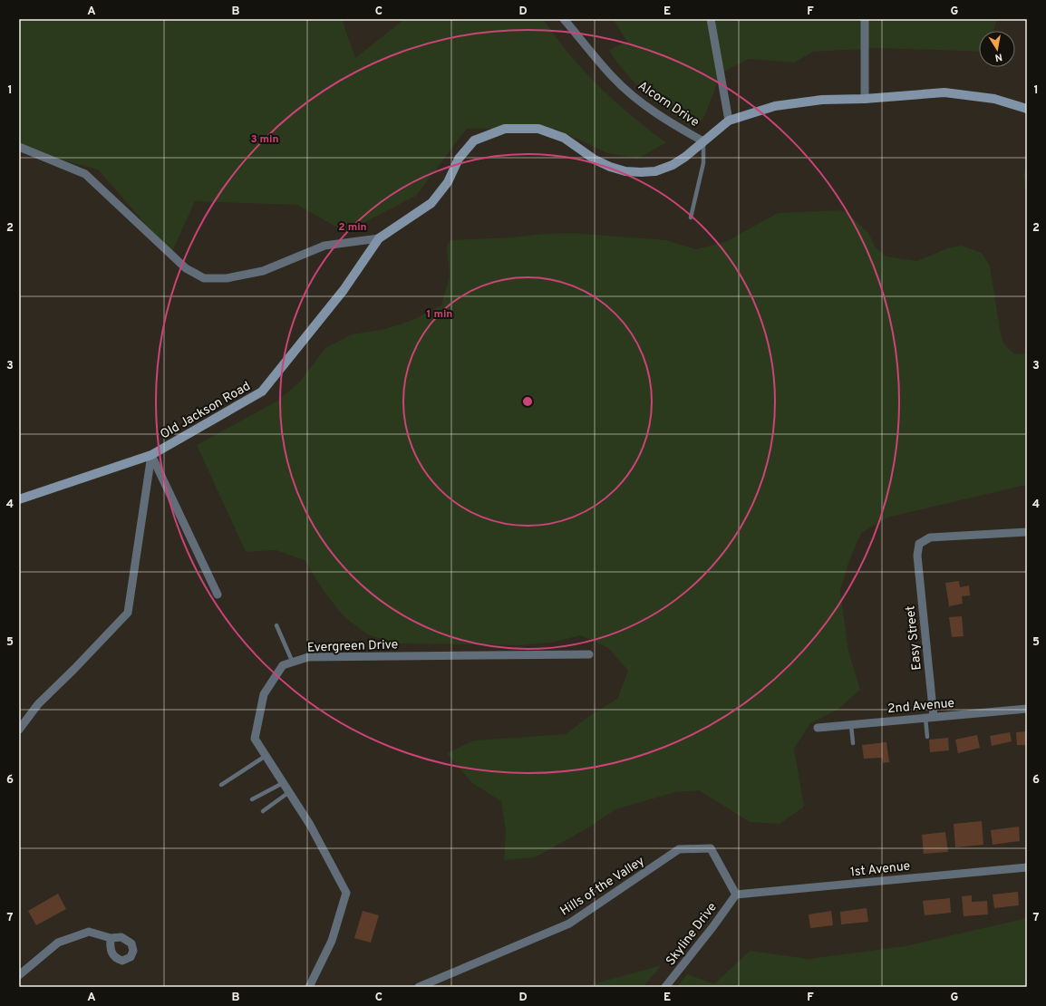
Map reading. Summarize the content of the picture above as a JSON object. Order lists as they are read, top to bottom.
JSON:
{
  "streets": {
    "street": [
      "Alcorn Drive",
      "Old Jackson Road",
      "Easy Street",
      "Evergreen Drive",
      "2nd Avenue",
      "1st Avenue",
      "Hills of the Valley",
      "Skyline Drive"
    ]
  },
  "crossings": [
    ["Easy Street", "2nd Avenue"],
    ["1st Avenue", "Hills of the Valley"],
    ["1st Avenue", "Skyline Drive"],
    ["Hills of the Valley", "Skyline Drive"]
  ],
  "north": "bottom",
  "grid": {
    "columns": [
      "A",
      "B",
      "C",
      "D",
      "E",
      "F",
      "G"
    ],
    "rows": [
      "1",
      "2",
      "3",
      "4",
      "5",
      "6",
      "7"
    ]
  },
  "rings": ["3 min", "2 min", "1 min"]
}
